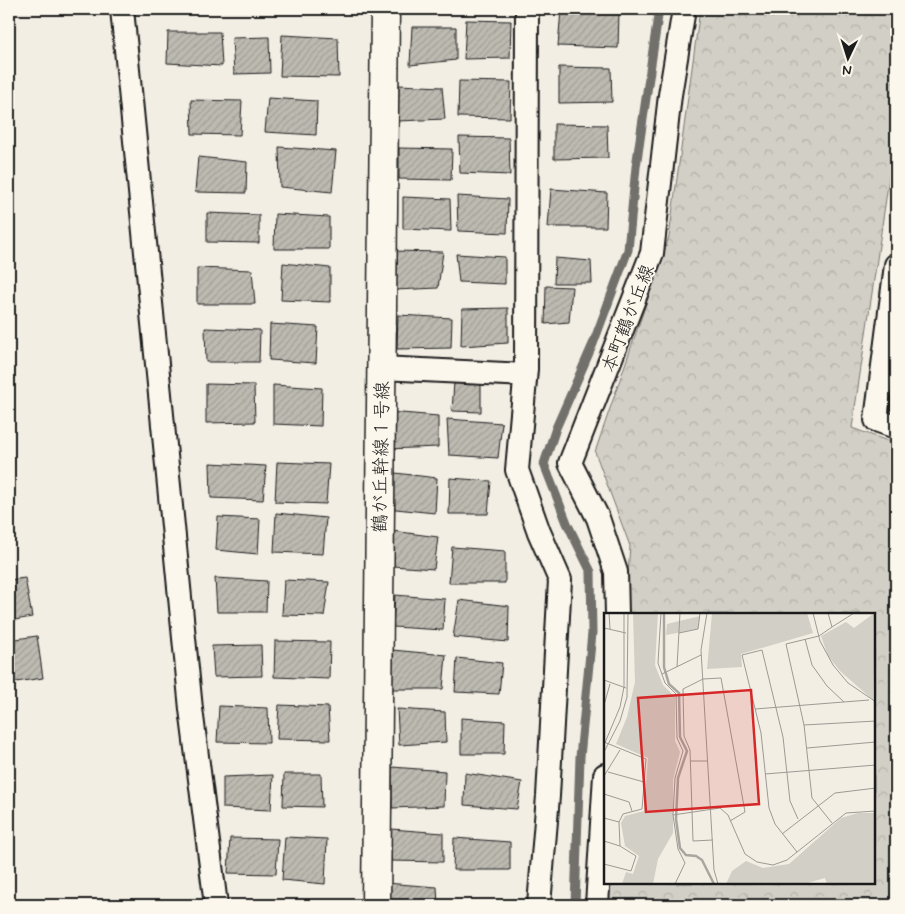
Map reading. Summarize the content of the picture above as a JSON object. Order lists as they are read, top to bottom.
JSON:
{
  "streets": {
    "street": ["本町鶴が丘線", "鶴が丘幹線１号線"]
  },
  "north": "bottom"
}
